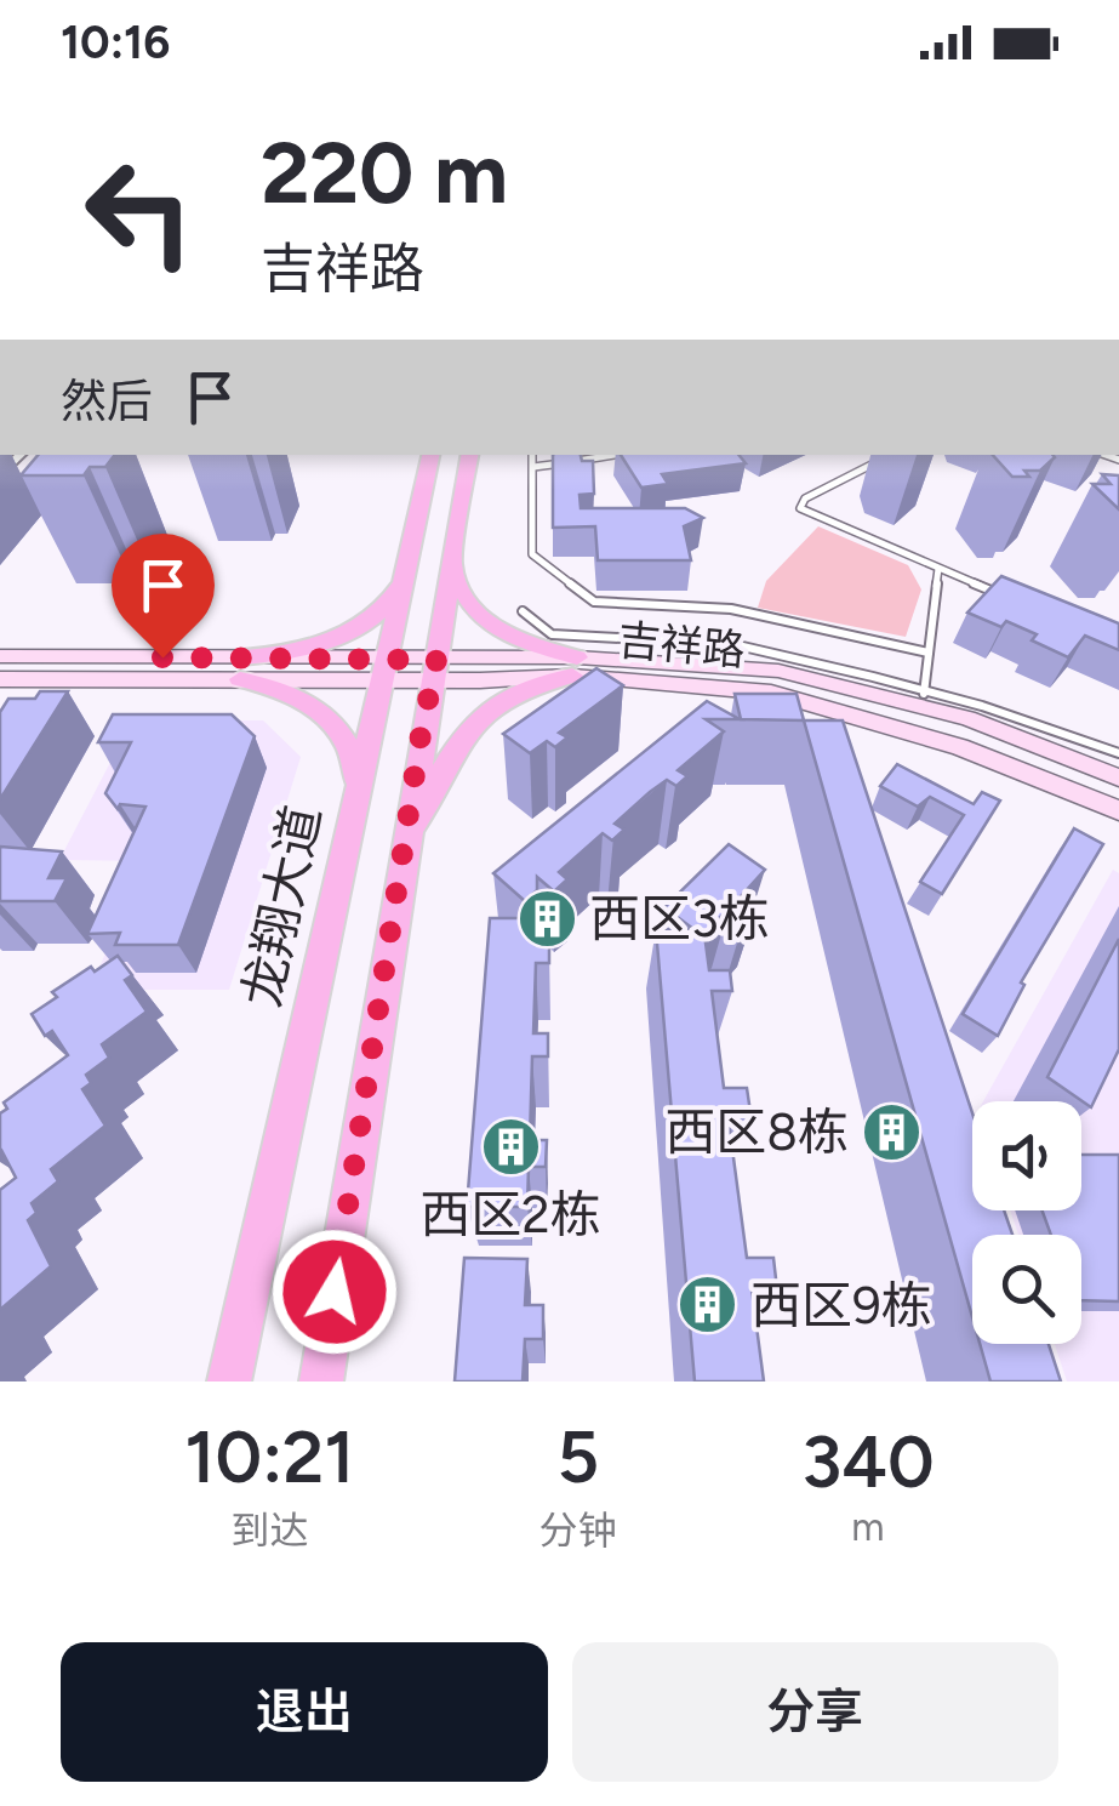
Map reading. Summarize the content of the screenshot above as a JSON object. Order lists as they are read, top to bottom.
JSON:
{
  "streets": {
    "main road": ["吉祥路", "龙翔大道"]
  },
  "crossings": [
    ["吉祥路", "龙翔大道"]
  ],
  "places": {
    "building": [
      "西区3栋",
      "西区8栋",
      "西区2栋",
      "西区9栋"
    ]
  },
  "page": {
    "status": "10:16",
    "turn": ["220 m", "吉祥路"],
    "then": "然后",
    "eta": [
      "10:21",
      "到达",
      "5",
      "分钟",
      "340",
      "m"
    ],
    "buttons": ["退出", "分享"]
  }
}
